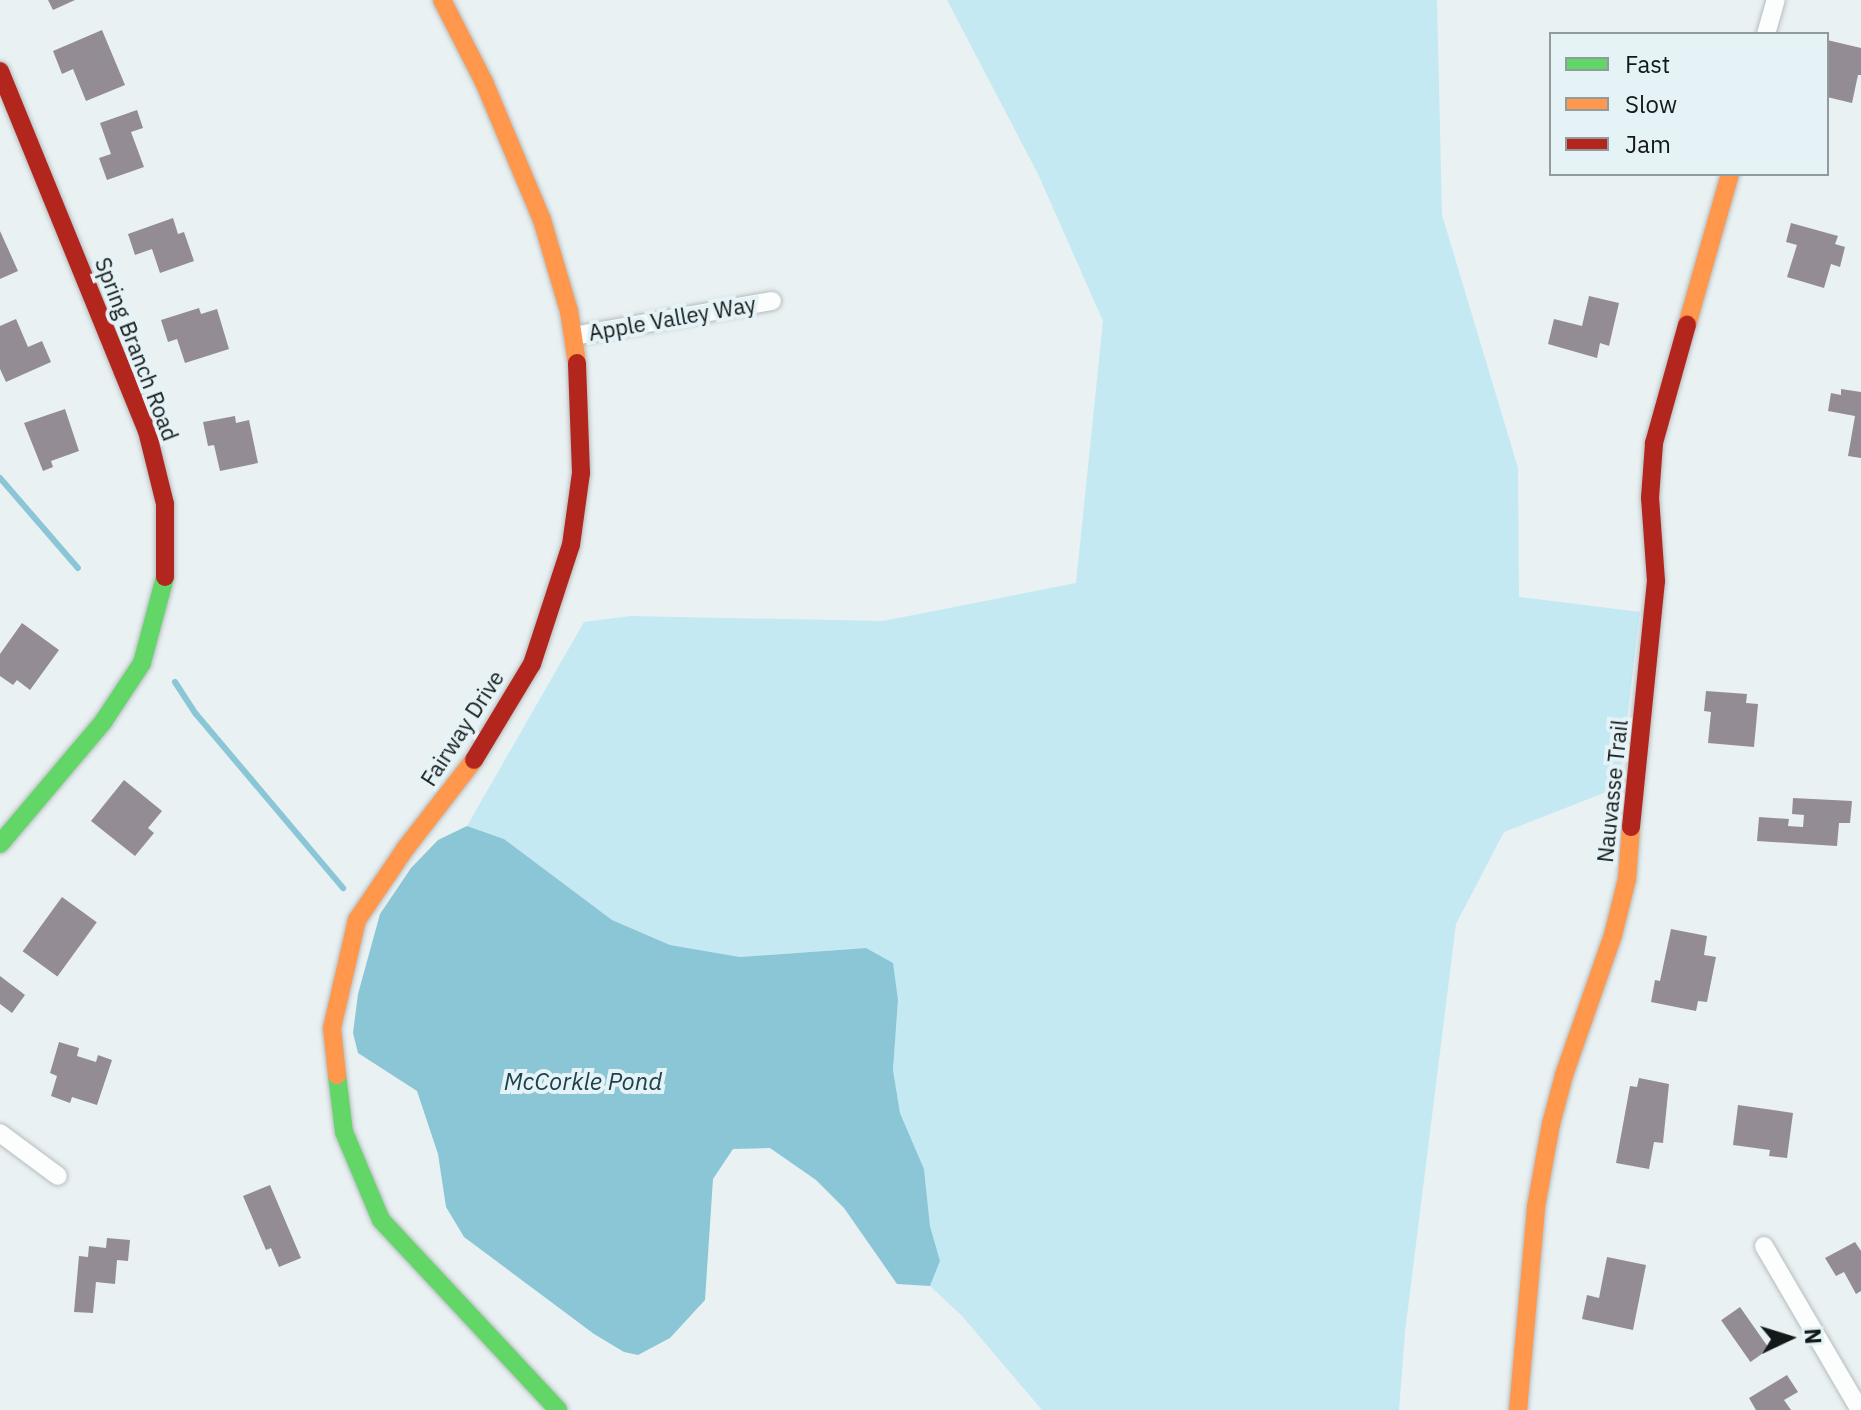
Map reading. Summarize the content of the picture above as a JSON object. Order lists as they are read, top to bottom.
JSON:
{
  "streets": {
    "street": [
      "Apple Valley Way",
      "Spring Branch Road",
      "Fairway Drive",
      "Nauvasse Trail"
    ]
  },
  "crossings": [
    ["Apple Valley Way", "Fairway Drive"]
  ],
  "water": ["McCorkle Pond"],
  "legend": ["Fast", "Slow", "Jam"],
  "north": "right"
}
